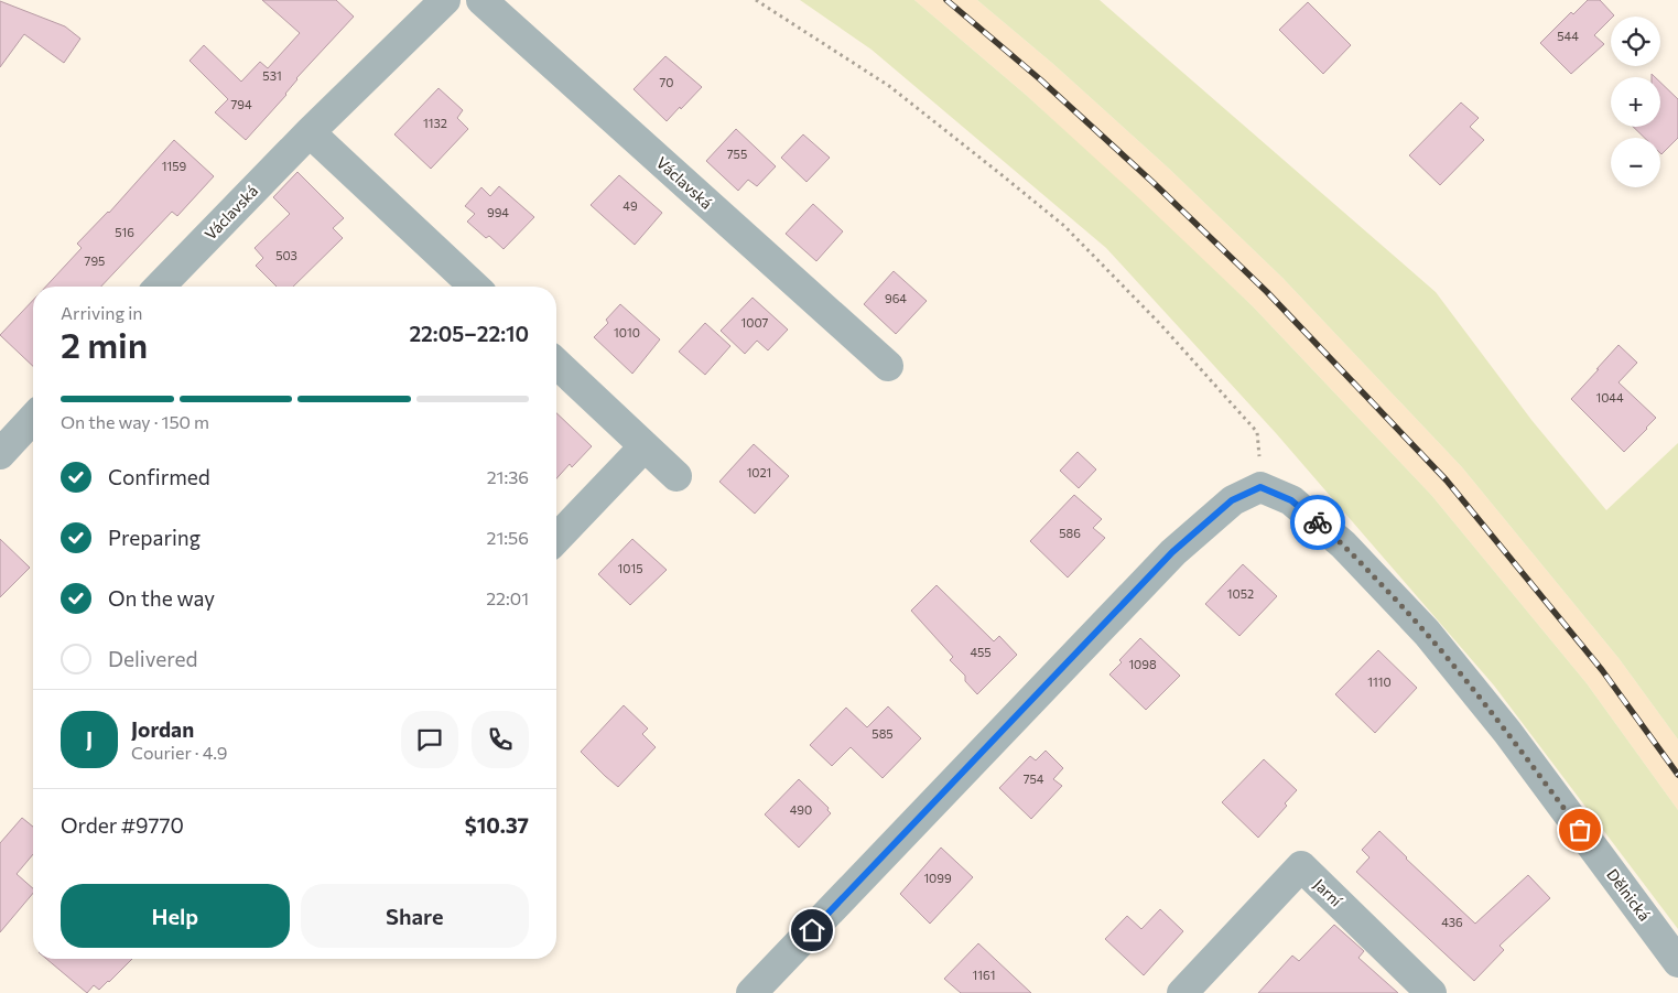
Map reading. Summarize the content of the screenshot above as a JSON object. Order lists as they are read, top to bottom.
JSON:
{
  "streets": {
    "street": ["Václavská", "Jarní", "Dělnická"]
  },
  "house_numbers": [
    "544",
    "531",
    "70",
    "794",
    "1132",
    "755",
    "1159",
    "49",
    "994",
    "516",
    "503",
    "795",
    "964",
    "1007",
    "1010",
    "1044",
    "1021",
    "586",
    "1015",
    "1052",
    "455",
    "1098",
    "1110",
    "585",
    "754",
    "490",
    "1099",
    "436",
    "1161"
  ],
  "page": {
    "map_buttons": ["+", "−"],
    "heading": ["2 min", "Arriving in", "22:05–22:10"],
    "panel": [
      "Jordan",
      "Courier · 4.9",
      "Order #9770",
      "$10.37"
    ],
    "bar": "On the way · 150 m",
    "list": [
      ["Confirmed", "21:36"],
      ["Preparing", "21:56"],
      ["On the way", "22:01"],
      "Delivered"
    ],
    "round": "J",
    "buttons": ["Help", "Share"]
  }
}
